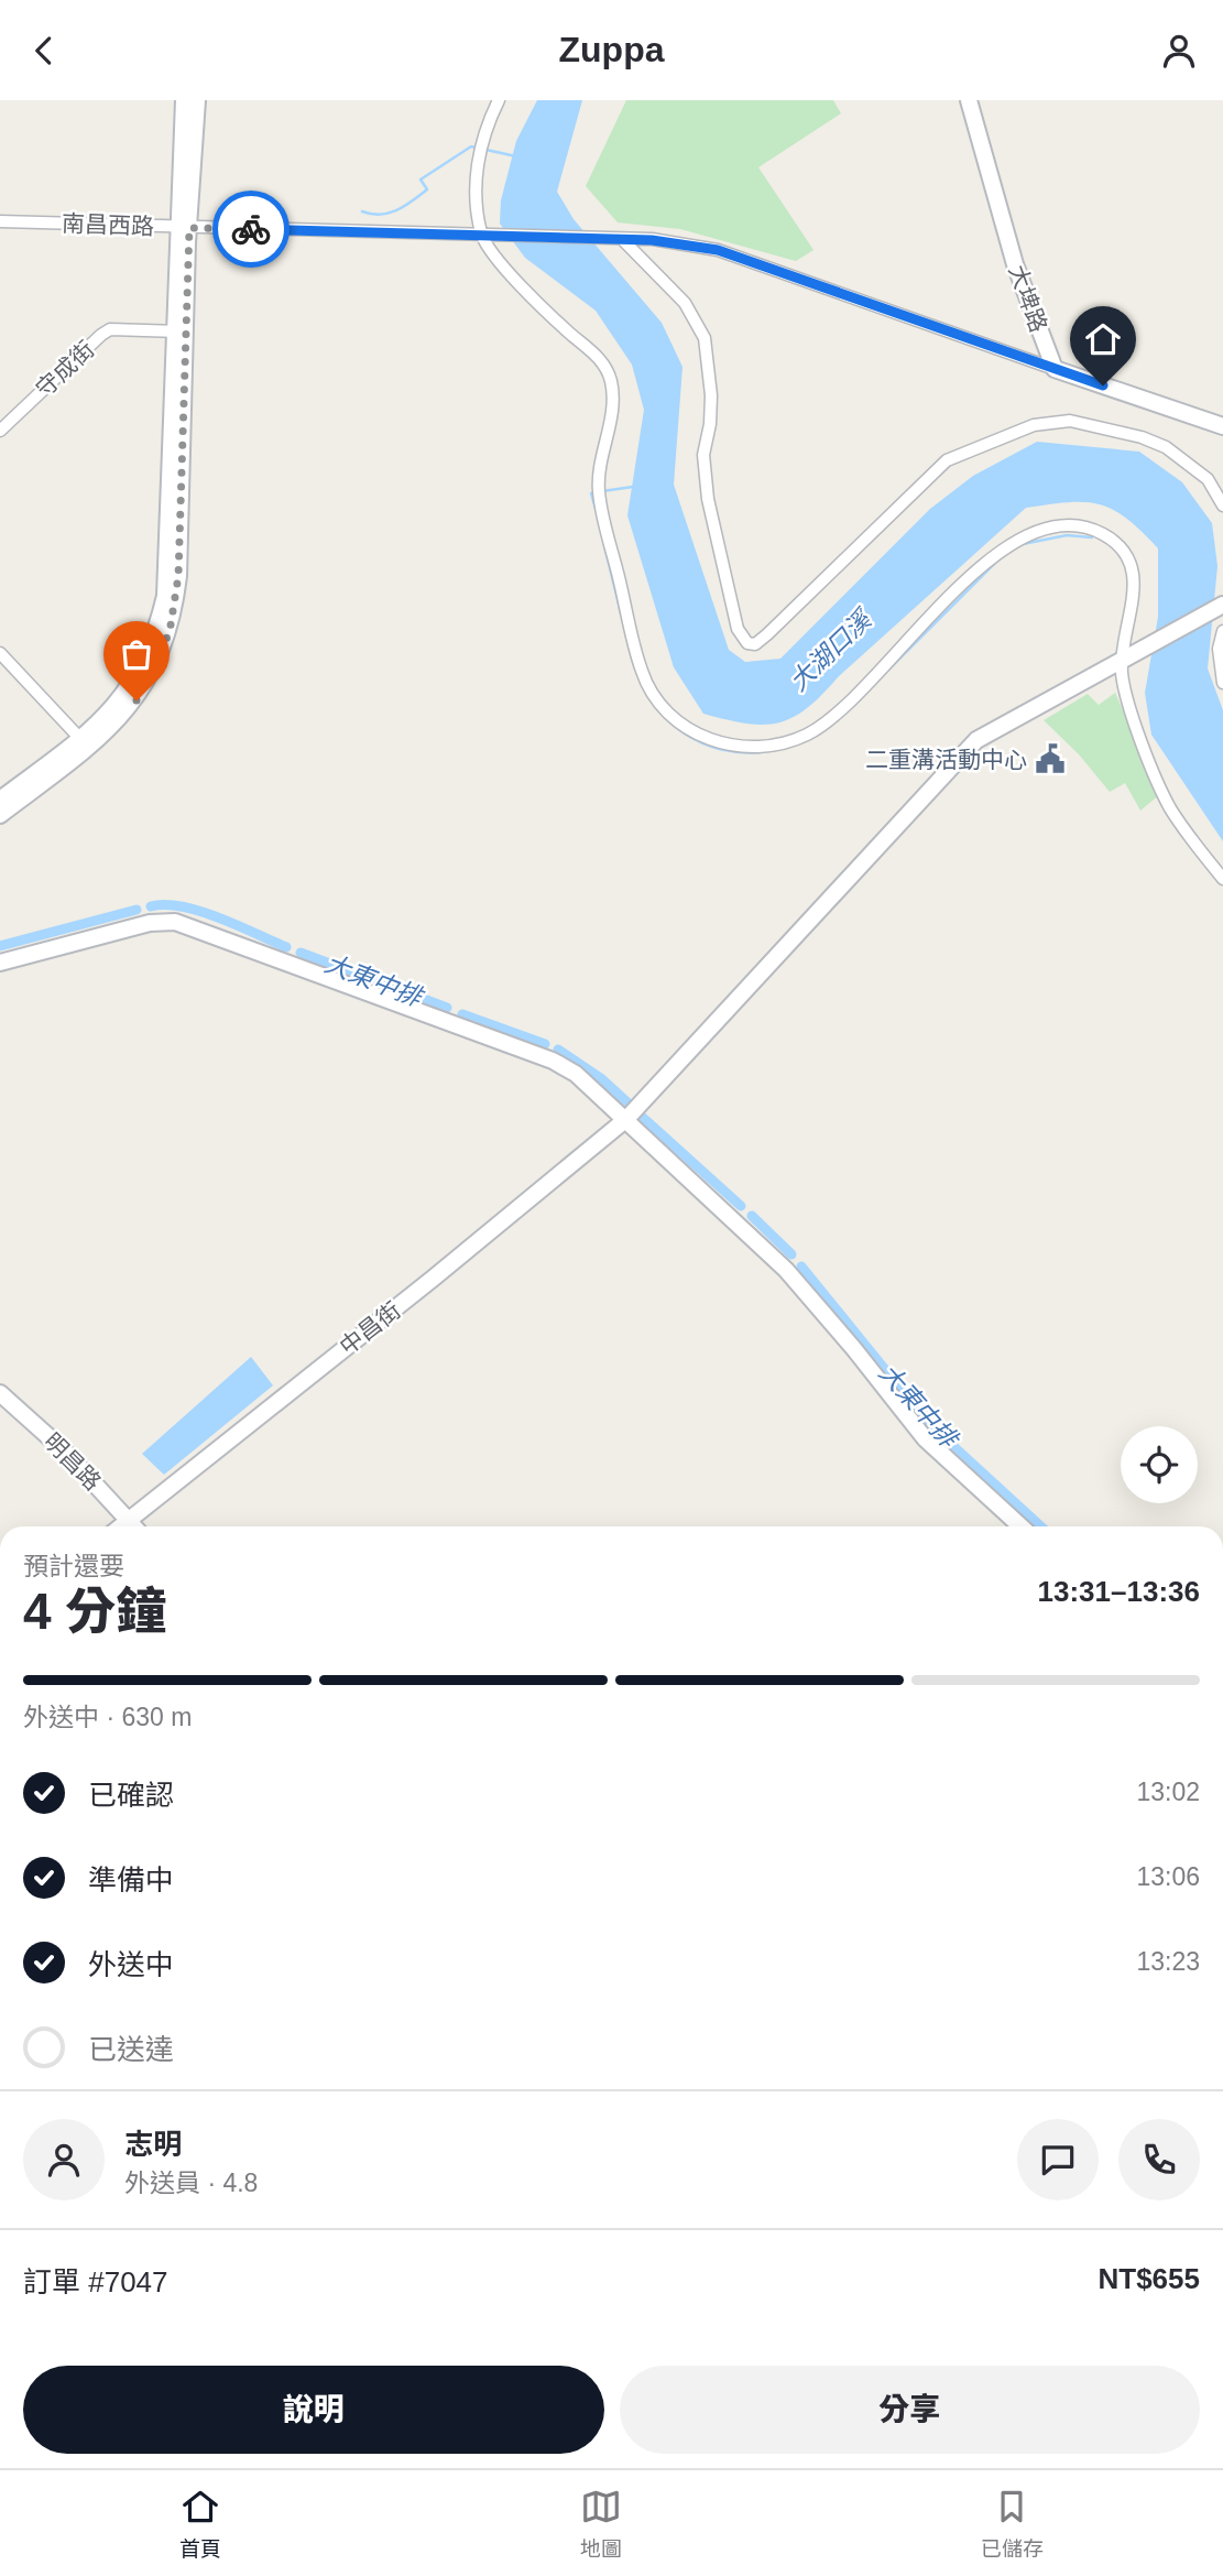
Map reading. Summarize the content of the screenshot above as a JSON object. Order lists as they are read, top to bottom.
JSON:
{
  "streets": {
    "street": [
      "南昌西路",
      "大埤路",
      "守成街",
      "中昌街",
      "明昌路"
    ]
  },
  "crossings": [
    ["南昌西路", "大埤路"],
    ["中昌街", "明昌路"]
  ],
  "water": ["大湖口溪", "大東中排"],
  "places": {
    "public building": ["二重溝活動中心"]
  },
  "page": {
    "header": "Zuppa",
    "heading": ["4 分鐘", "預計還要", "13:31–13:36"],
    "panel": [
      "志明",
      "外送員 · 4.8",
      "訂單 #7047",
      "NT$655"
    ],
    "bar": "外送中 · 630 m",
    "list": [
      ["已確認", "13:02"],
      ["準備中", "13:06"],
      ["外送中", "13:23"],
      "已送達"
    ],
    "buttons": ["說明", "分享"],
    "tabs": ["首頁", "地圖", "已儲存"]
  }
}
